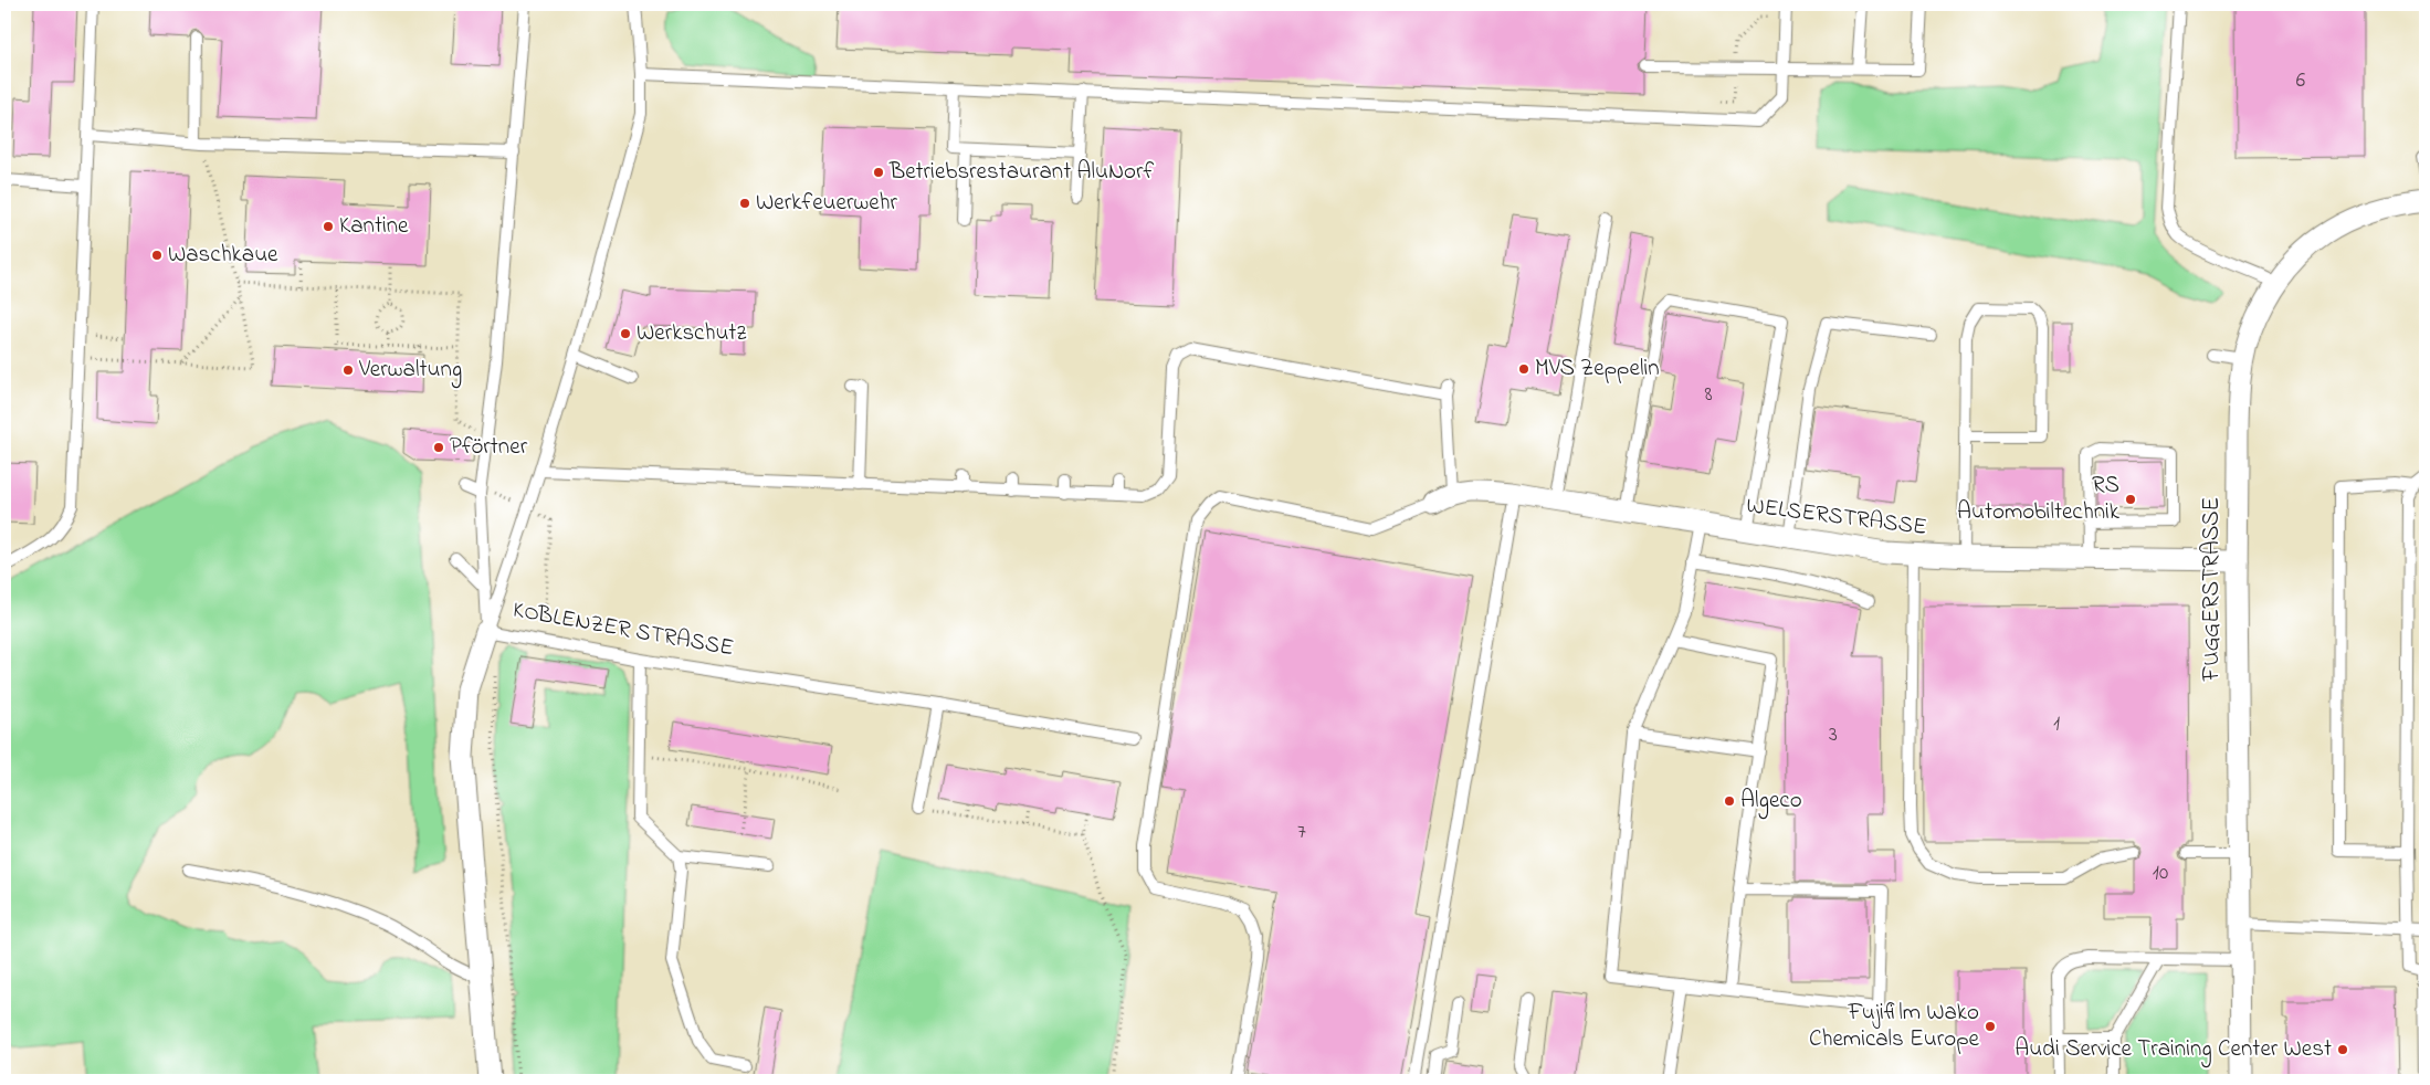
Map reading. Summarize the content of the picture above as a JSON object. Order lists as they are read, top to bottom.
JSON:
{
  "streets": {
    "street": ["WELSERSTRASSE", "FUGGERSTRASSE", "KOBLENZER STRASSE"]
  },
  "crossings": [
    ["WELSERSTRASSE", "FUGGERSTRASSE"]
  ],
  "places": [
    "Betriebsrestaurant AluNorf",
    "Werkfeuerwehr",
    "Kantine",
    "Waschkaue",
    "Werkschutz",
    "MVS Zeppelin",
    "Verwaltung",
    "Pförtner",
    "RS Automobiltechnik",
    "Algeco",
    "Fujifilm Wako Chemicals Europe",
    "Audi Service Training Center West"
  ],
  "house_numbers": [
    "6",
    "8",
    "1",
    "3",
    "7",
    "10"
  ]
}
